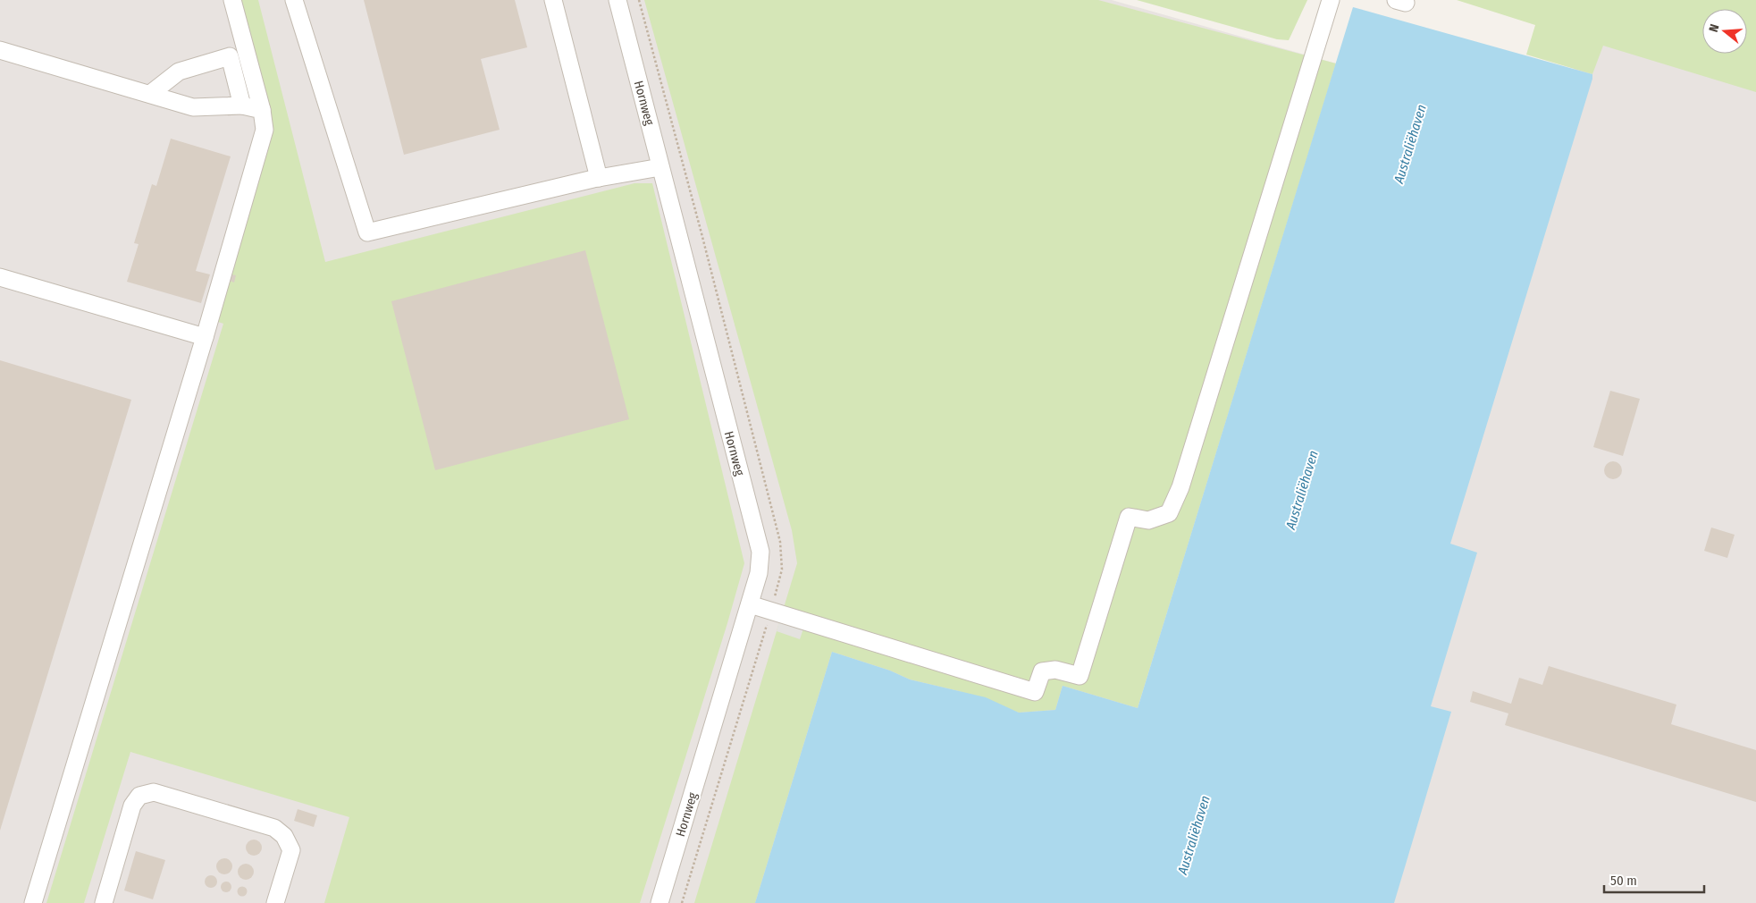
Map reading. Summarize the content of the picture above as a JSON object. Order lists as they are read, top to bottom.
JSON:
{
  "streets": {
    "street": ["Hornweg"]
  },
  "water": ["Australiëhaven"],
  "scale_bar": "50 m",
  "north": "left"
}
